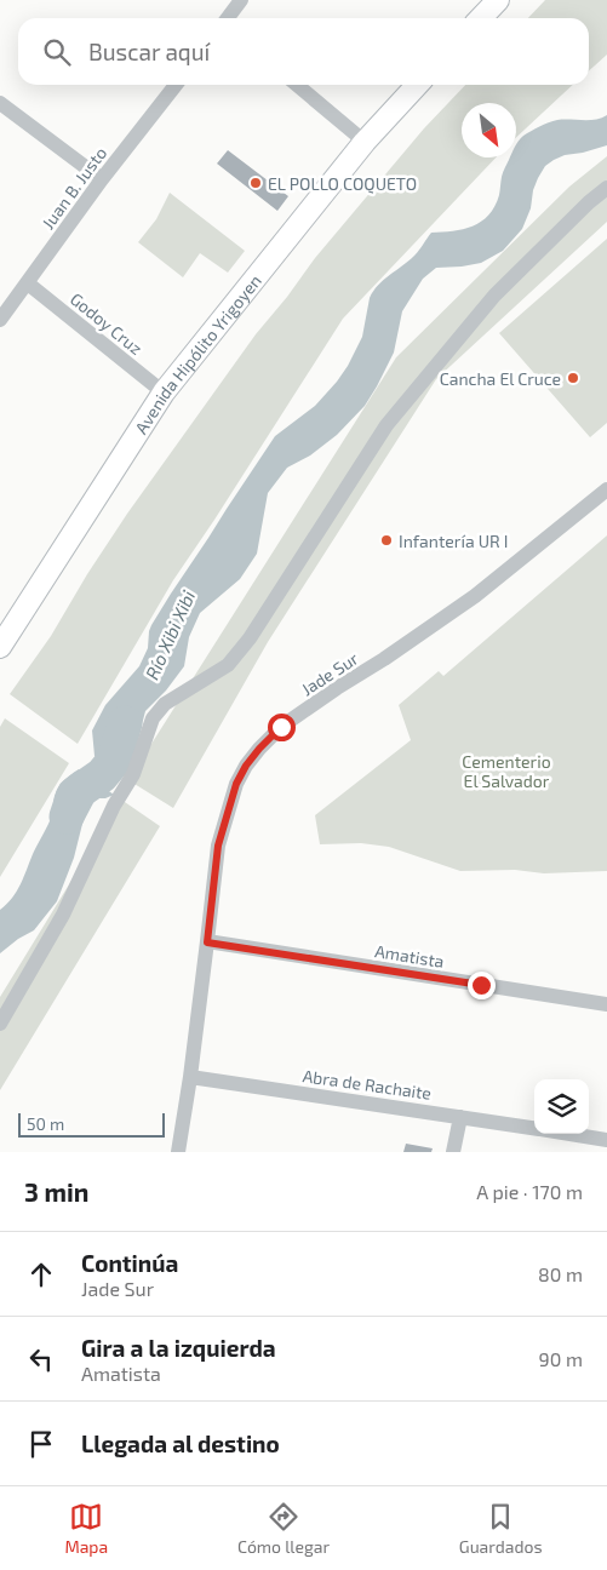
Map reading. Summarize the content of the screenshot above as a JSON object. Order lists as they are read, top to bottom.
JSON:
{
  "streets": {
    "main road": ["Avenida Hipólito Yrigoyen"],
    "street": [
      "Juan B. Justo",
      "Godoy Cruz",
      "Jade Sur",
      "Amatista",
      "Abra de Rachaite"
    ]
  },
  "crossings": [
    ["Juan B. Justo", "Godoy Cruz"],
    ["Godoy Cruz", "Avenida Hipólito Yrigoyen"],
    ["Jade Sur", "Amatista"],
    ["Jade Sur", "Abra de Rachaite"]
  ],
  "water": ["Río Xibi Xibi"],
  "parks": ["Cementerio El Salvador"],
  "places": ["EL POLLO COQUETO", "Cancha El Cruce", "Infantería UR I"],
  "scale_bar": "50 m",
  "north": "bottom right",
  "page": {
    "search": "Buscar aquí",
    "scale": "50 m",
    "heading": ["3 min", "A pie · 170 m"],
    "list": [
      ["Continúa", "Jade Sur", "80 m"],
      ["Gira a la izquierda", "Amatista", "90 m"],
      "Llegada al destino"
    ],
    "nav": ["Mapa", "Cómo llegar", "Guardados"]
  }
}
